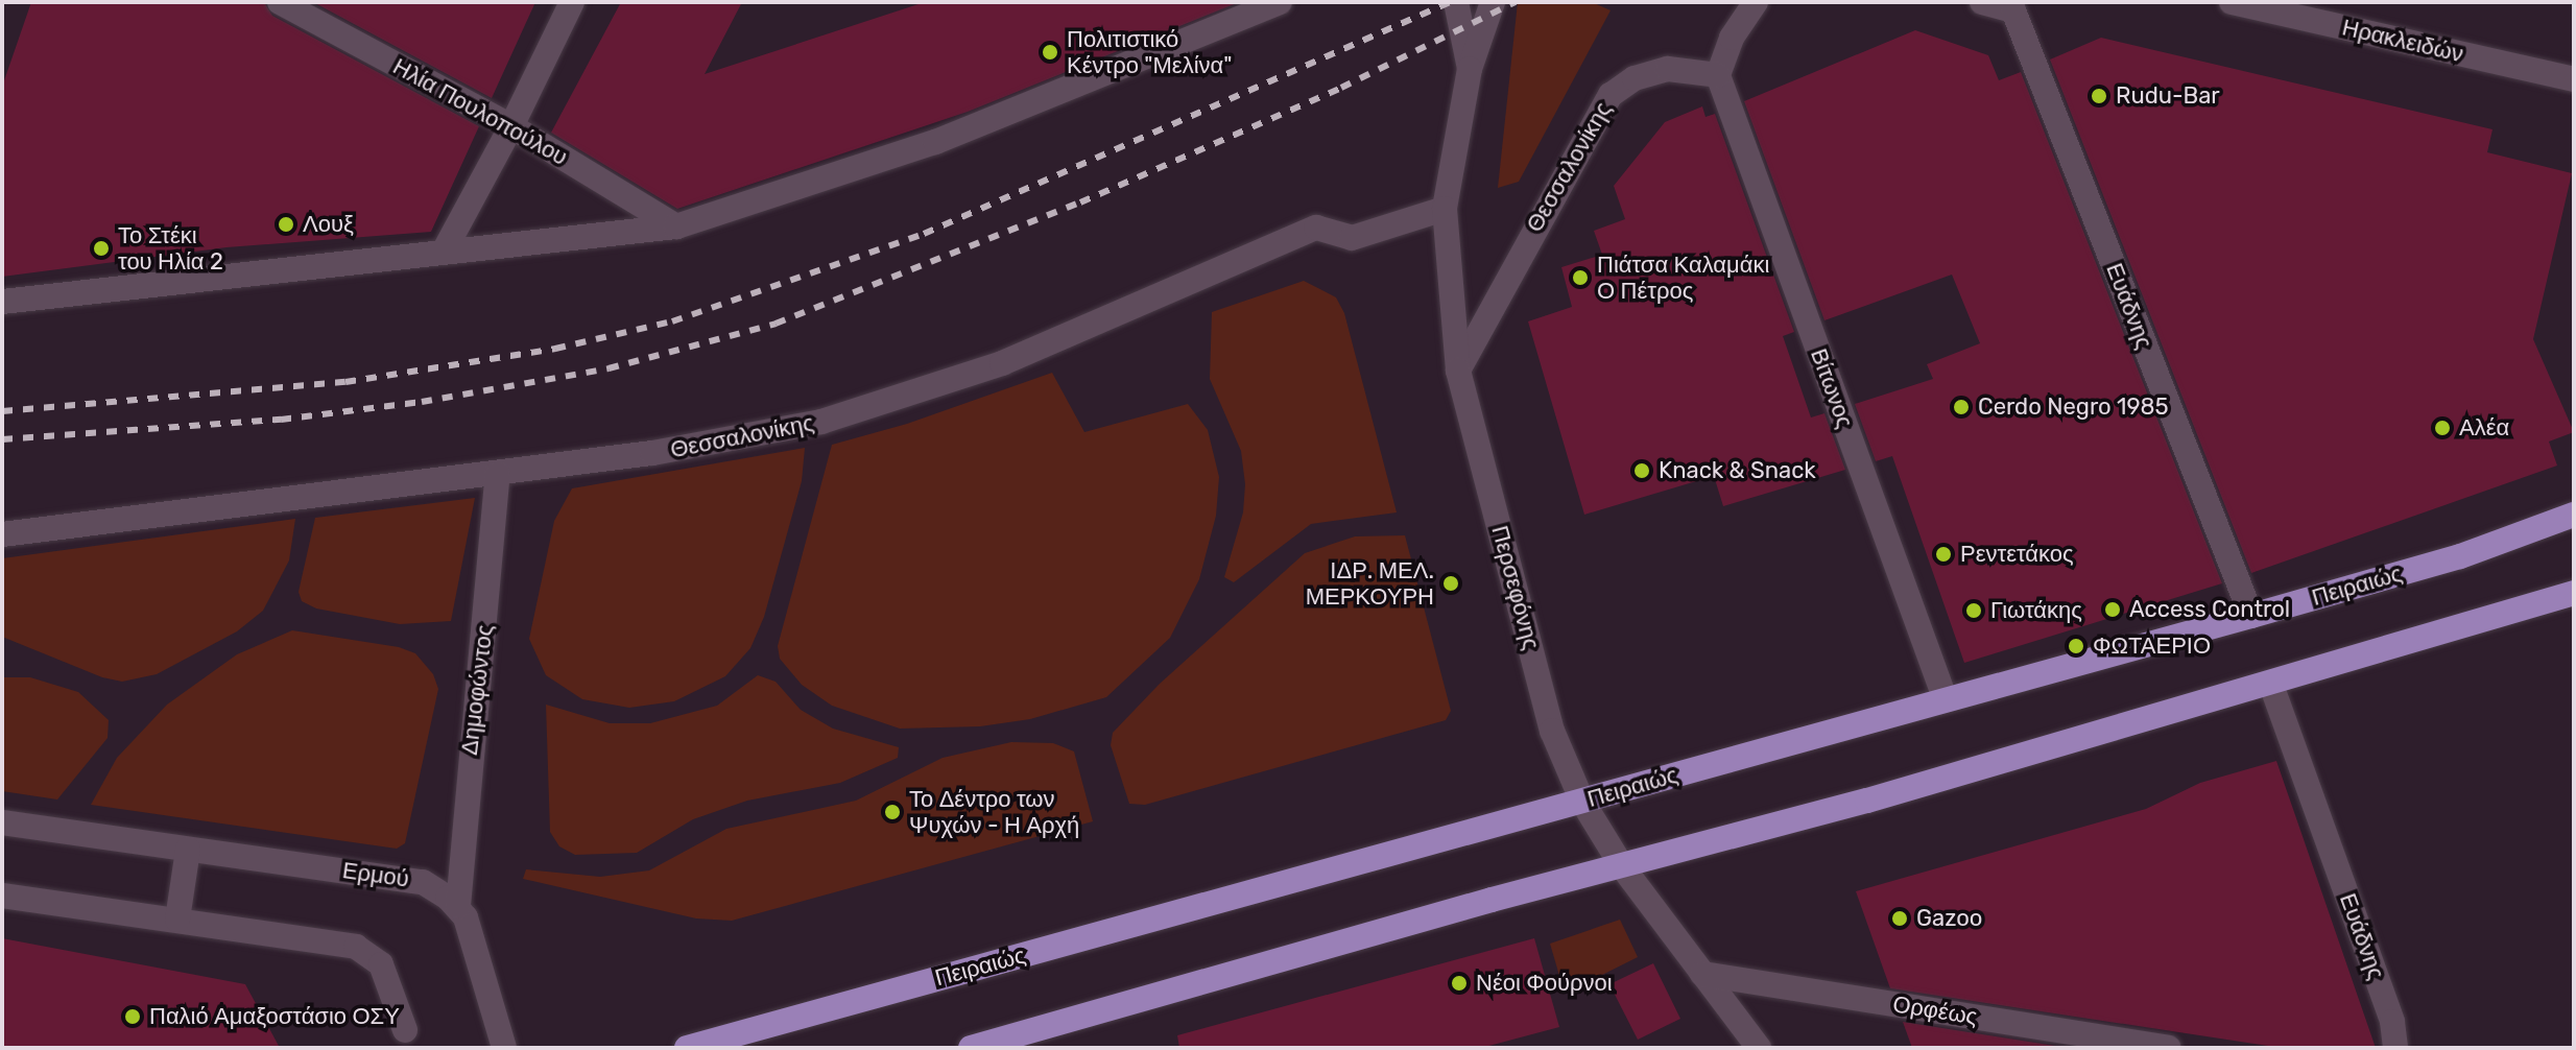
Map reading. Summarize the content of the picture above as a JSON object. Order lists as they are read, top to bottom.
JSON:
{
  "streets": {
    "main road": ["Πειραιώς"],
    "street": [
      "Ηρακλειδών",
      "Ηλία Πουλοπούλου",
      "Θεσσαλονίκης",
      "Ευάδνης",
      "Βίτωνος",
      "Περσεφόνης",
      "Δημοφώντος",
      "Ερμού",
      "Ορφέως"
    ]
  },
  "crossings": [
    ["Θεσσαλονίκης", "Βίτωνος"],
    ["Θεσσαλονίκης", "Περσεφόνης"],
    ["Θεσσαλονίκης", "Δημοφώντος"],
    ["Ευάδνης", "Πειραιώς"],
    ["Βίτωνος", "Πειραιώς"],
    ["Πειραιώς", "Περσεφόνης"],
    ["Περσεφόνης", "Ορφέως"],
    ["Δημοφώντος", "Ερμού"]
  ],
  "places": [
    "Πολιτιστικό Κέντρο \"Μελίνα\"",
    "Rudu-Bar",
    "Λουξ",
    "Το Στέκι του Ηλία 2",
    "Πιάτσα Καλαμάκι Ο Πέτρος",
    "Cerdo Negro 1985",
    "Αλέα",
    "Knack & Snack",
    "Ρεντετάκος",
    "ΙΔΡ. ΜΕΛ. ΜΕΡΚΟΥΡΗ",
    "Access Control",
    "Γιωτάκης",
    "ΦΩΤΑΕΡΙΟ",
    "Το Δέντρο των Ψυχών - Η Αρχή",
    "Gazoo",
    "Νέοι Φούρνοι",
    "Παλιό Αμαξοστάσιο ΟΣΥ"
  ]
}
